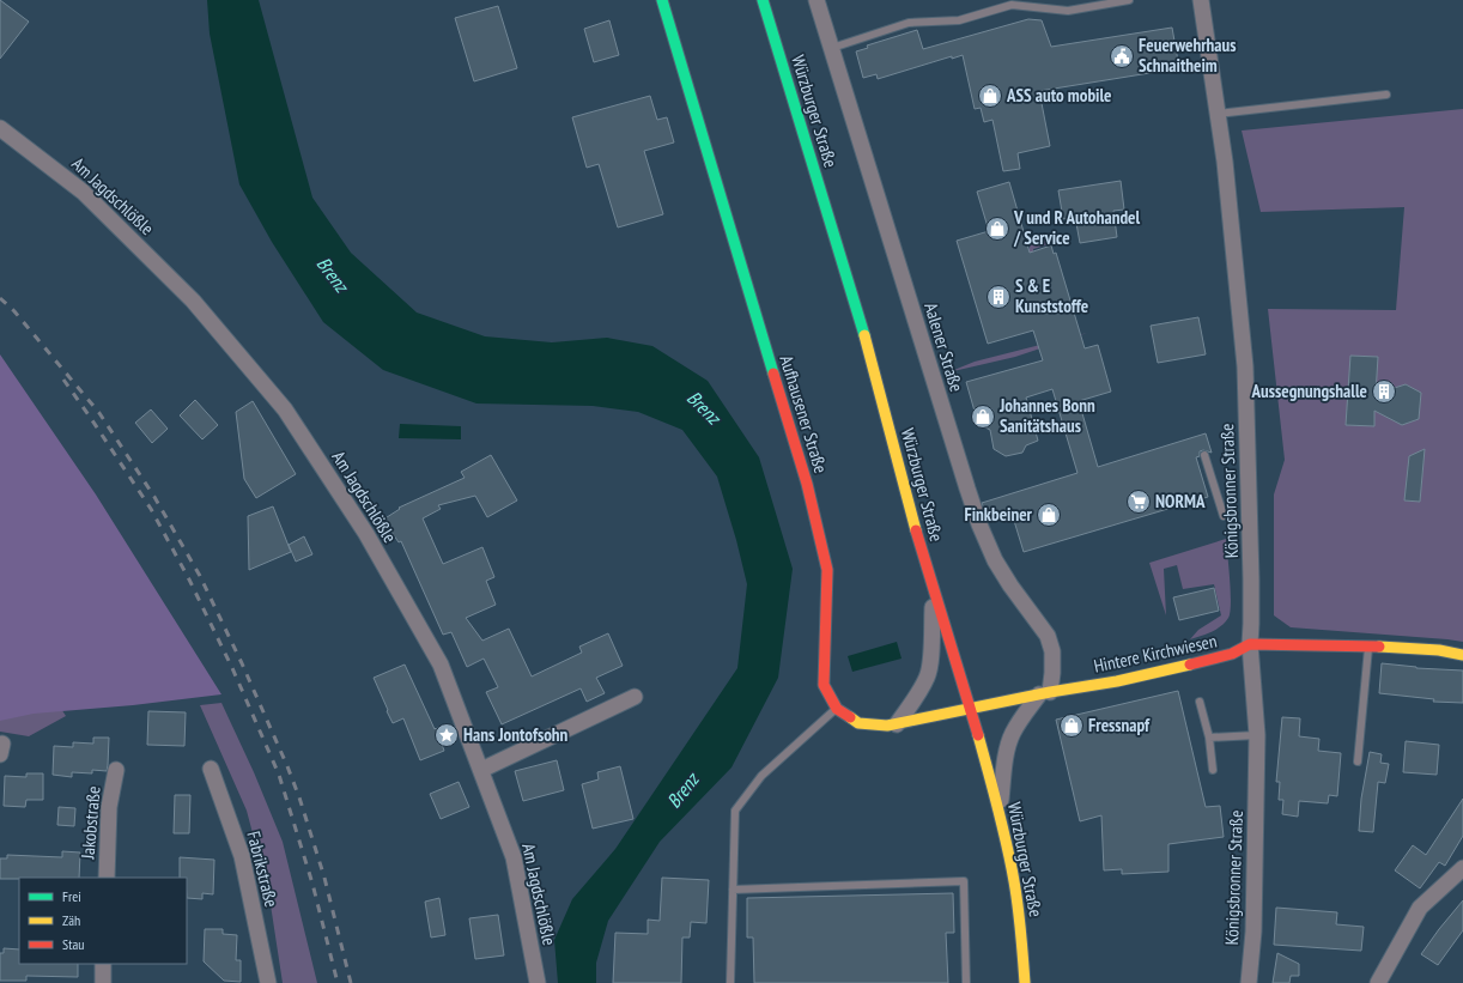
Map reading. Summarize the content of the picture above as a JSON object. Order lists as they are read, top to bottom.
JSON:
{
  "streets": {
    "street": [
      "Würzburger Straße",
      "Am Jagdschlößle",
      "Aalener Straße",
      "Aufhausener Straße",
      "Königsbronner Straße",
      "Hintere Kirchwiesen",
      "Jakobstraße",
      "Fabrikstraße"
    ]
  },
  "crossings": [
    ["Würzburger Straße", "Aufhausener Straße"],
    ["Würzburger Straße", "Hintere Kirchwiesen"],
    ["Aalener Straße", "Hintere Kirchwiesen"],
    ["Aufhausener Straße", "Hintere Kirchwiesen"],
    ["Königsbronner Straße", "Hintere Kirchwiesen"]
  ],
  "water": ["Brenz"],
  "places": {
    "public building": ["Feuerwehrhaus Schnaitheim"],
    "shop": [
      "ASS auto mobile",
      "V und R Autohandel / Service",
      "Johannes Bonn Sanitätshaus",
      "Finkbeiner",
      "Fressnapf"
    ],
    "building": ["S & E Kunststoffe", "Aussegnungshalle"],
    "supermarket": ["NORMA"],
    "place": ["Hans Jontofsohn"]
  },
  "legend": ["Frei", "Zäh", "Stau"]
}
